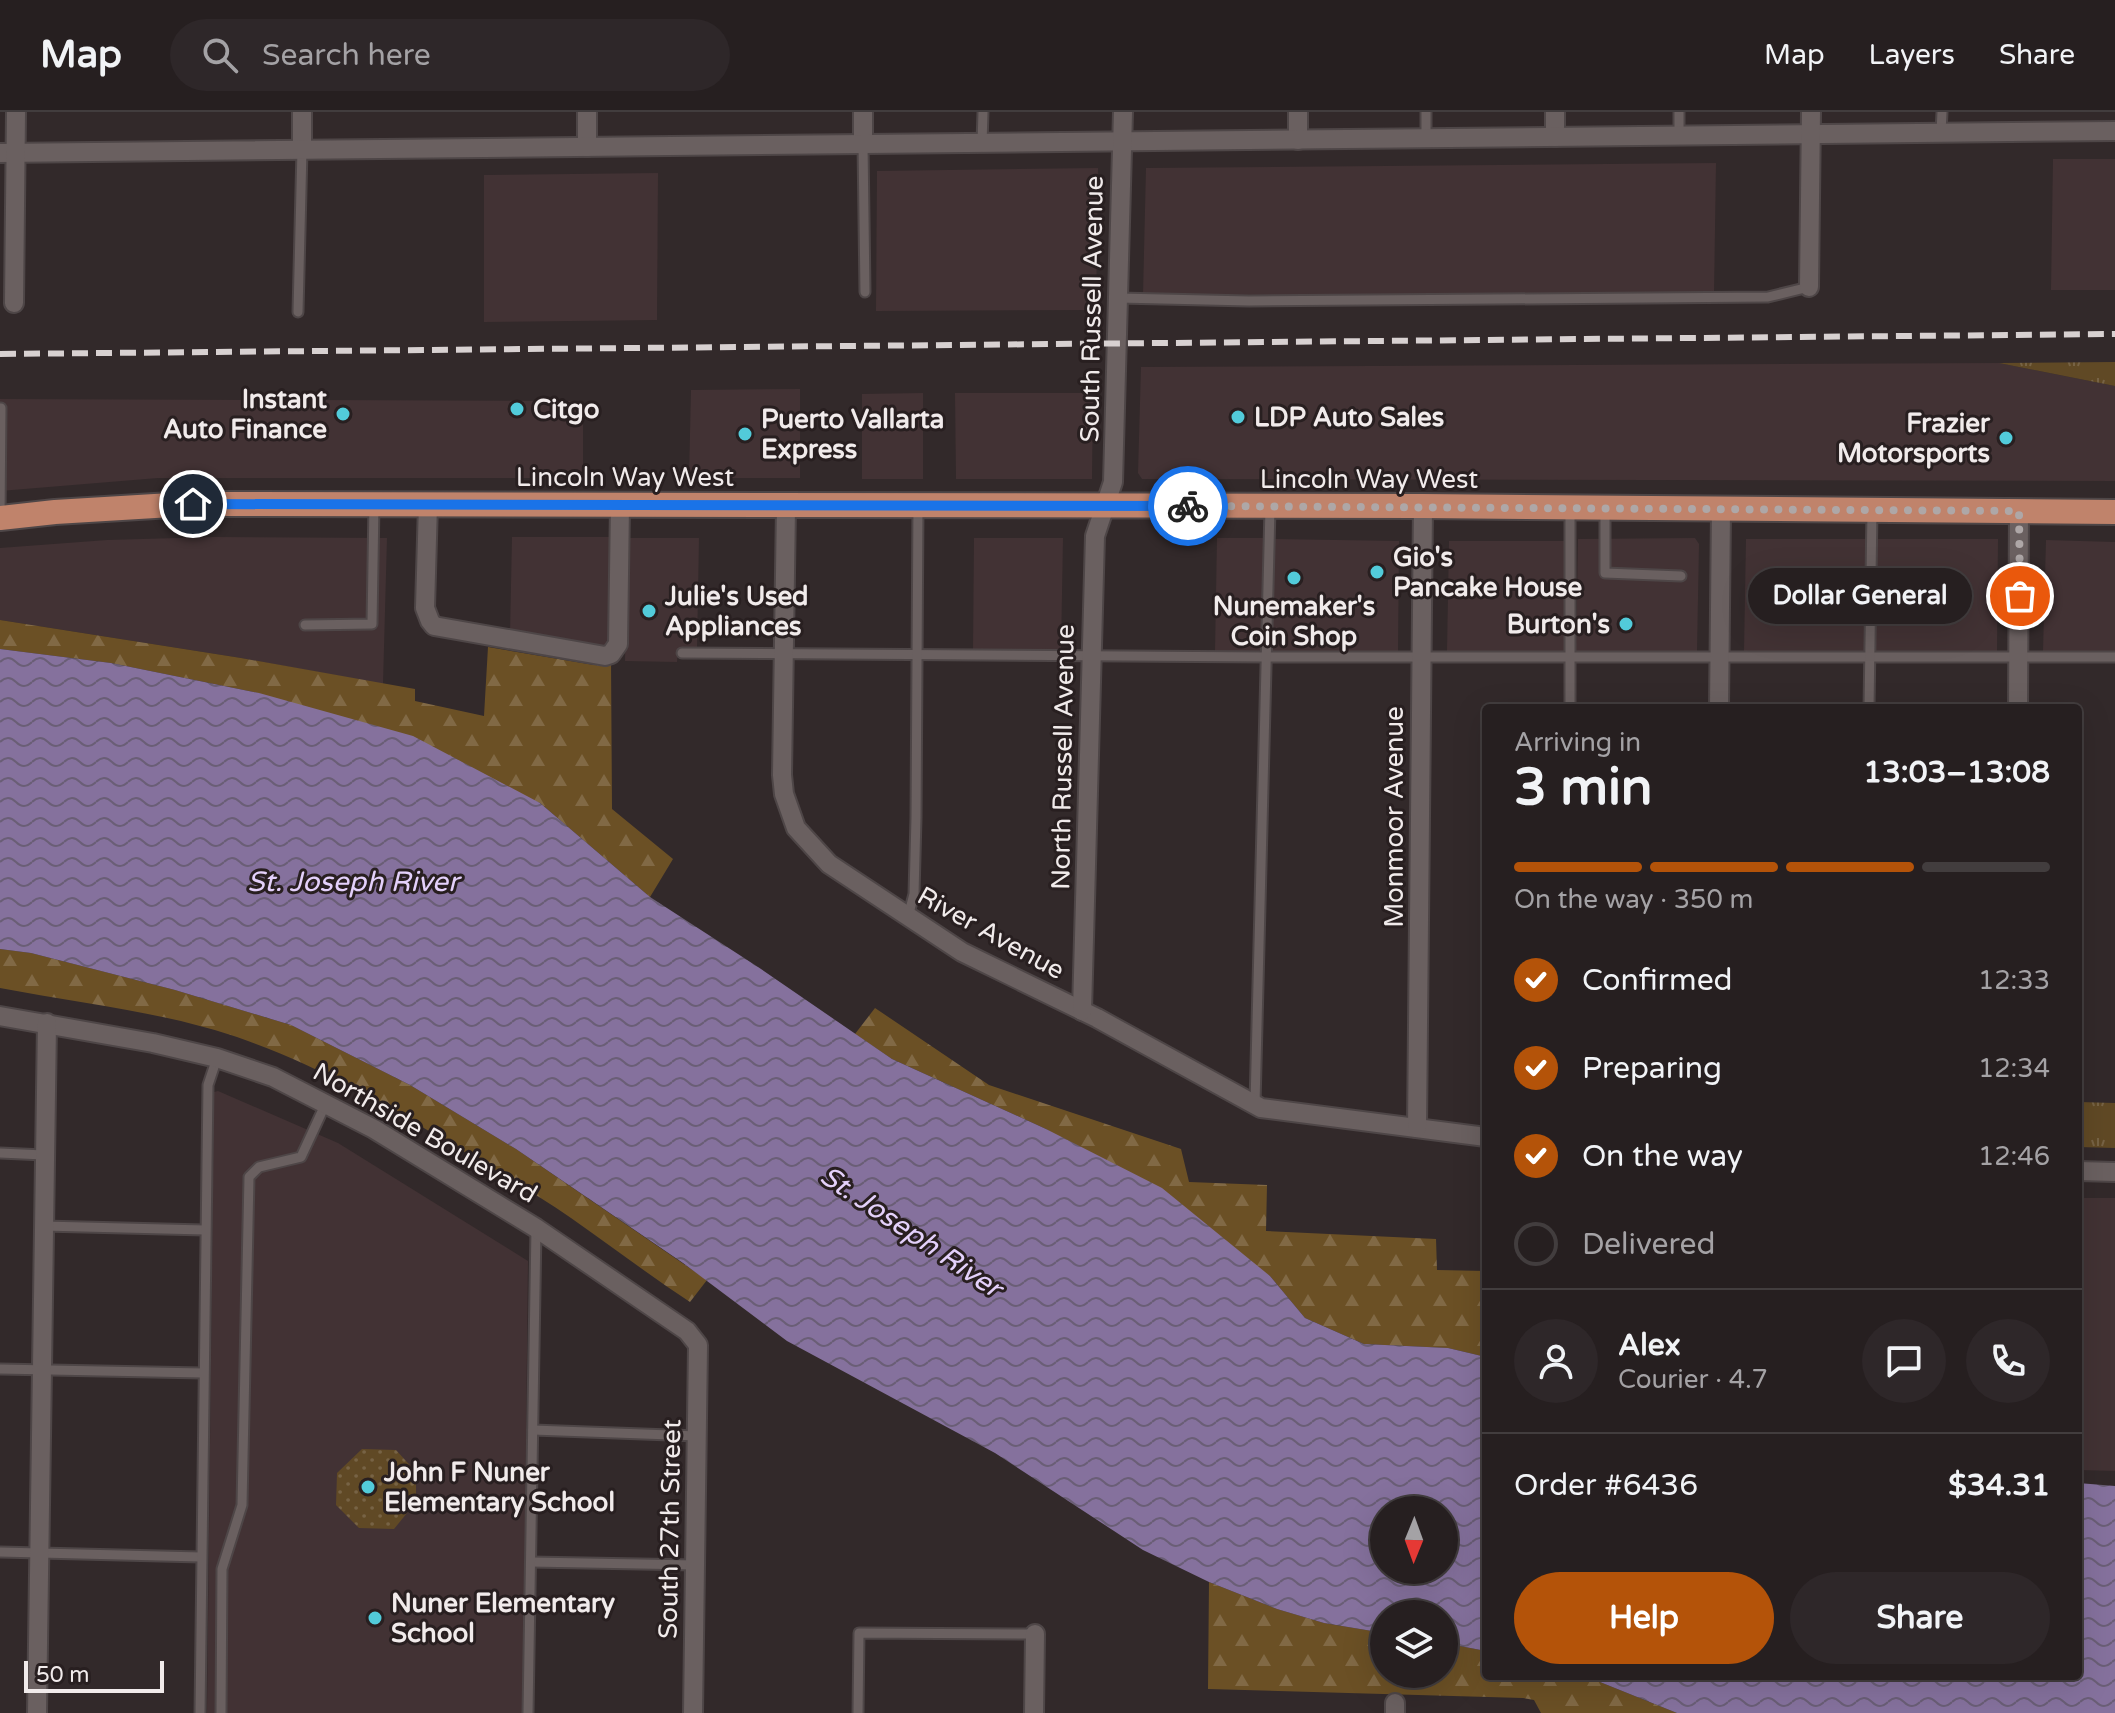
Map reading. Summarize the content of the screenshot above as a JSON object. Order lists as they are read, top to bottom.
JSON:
{
  "streets": {
    "main road": ["Lincoln Way West"],
    "street": [
      "South Russell Avenue",
      "North Russell Avenue",
      "Monmoor Avenue",
      "River Avenue",
      "Northside Boulevard",
      "South 27th Street"
    ]
  },
  "crossings": [
    ["South Russell Avenue", "Lincoln Way West"],
    ["South Russell Avenue", "North Russell Avenue"],
    ["Lincoln Way West", "North Russell Avenue"],
    ["Lincoln Way West", "Monmoor Avenue"],
    ["Lincoln Way West", "River Avenue"],
    ["North Russell Avenue", "River Avenue"],
    ["Monmoor Avenue", "River Avenue"],
    ["Northside Boulevard", "South 27th Street"]
  ],
  "water": ["St. Joseph River"],
  "places": [
    "Citgo",
    "Instant Auto Finance",
    "LDP Auto Sales",
    "Puerto Vallarta Express",
    "Frazier Motorsports",
    "Gio's Pancake House",
    "Nunemaker's Coin Shop",
    "Dollar General",
    "Julie's Used Appliances",
    "Burton's",
    "John F Nuner Elementary School",
    "Nuner Elementary School"
  ],
  "scale_bar": "50 m",
  "north": "bottom",
  "page": {
    "header": "Map",
    "search": "Search here",
    "nav": ["Map", "Layers", "Share"],
    "bubble": "Dollar General",
    "heading": ["3 min", "Arriving in", "13:03–13:08"],
    "panel": [
      "Alex",
      "Courier · 4.7",
      "Order #6436",
      "$34.31"
    ],
    "bar": "On the way · 350 m",
    "list": [
      ["Confirmed", "12:33"],
      ["Preparing", "12:34"],
      ["On the way", "12:46"],
      "Delivered"
    ],
    "buttons": ["Help", "Share"],
    "scale": "50 m"
  }
}
